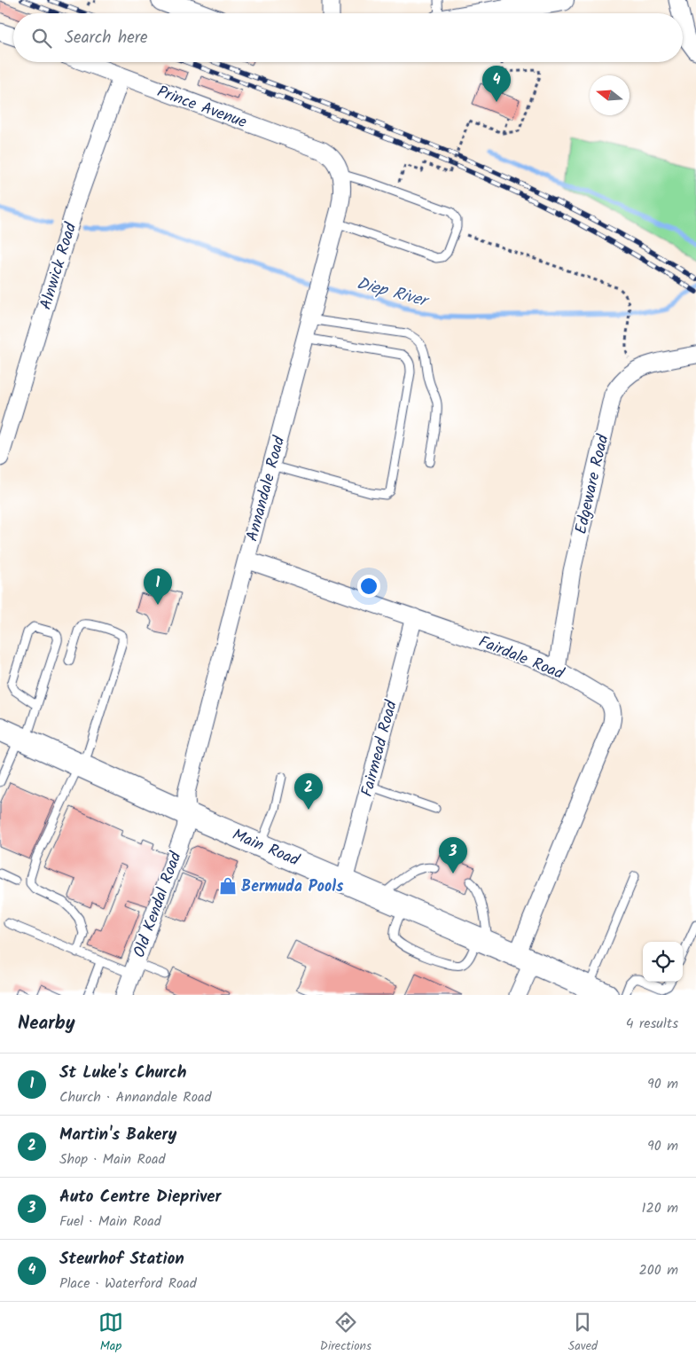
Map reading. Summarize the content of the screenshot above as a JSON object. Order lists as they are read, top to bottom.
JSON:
{
  "streets": {
    "main road": ["Main Road"],
    "street": [
      "Prince Avenue",
      "Alnwick Road",
      "Edgeware Road",
      "Annandale Road",
      "Fairdale Road",
      "Fairmead Road",
      "Old Kendal Road"
    ]
  },
  "crossings": [
    ["Prince Avenue", "Alnwick Road"],
    ["Prince Avenue", "Annandale Road"],
    ["Edgeware Road", "Fairdale Road"],
    ["Annandale Road", "Fairdale Road"],
    ["Annandale Road", "Main Road"],
    ["Annandale Road", "Old Kendal Road"],
    ["Fairdale Road", "Fairmead Road"],
    ["Fairdale Road", "Main Road"],
    ["Fairmead Road", "Main Road"],
    ["Main Road", "Old Kendal Road"]
  ],
  "water": ["Diep River"],
  "places": {
    "shop": ["Bermuda Pools"]
  },
  "north": "left",
  "page": {
    "search": "Search here",
    "pins": [
      "4",
      "1",
      "2",
      "3"
    ],
    "heading": ["Nearby", "4 results"],
    "list": [
      {
        "mark": "1",
        "name": "St Luke's Church",
        "note": "Church · Annandale Road",
        "value": "90 m"
      },
      {
        "mark": "2",
        "name": "Martin's Bakery",
        "note": "Shop · Main Road",
        "value": "90 m"
      },
      {
        "mark": "3",
        "name": "Auto Centre Diepriver",
        "note": "Fuel · Main Road",
        "value": "120 m"
      },
      {
        "mark": "4",
        "name": "Steurhof Station",
        "note": "Place · Waterford Road",
        "value": "200 m"
      }
    ],
    "nav": ["Map", "Directions", "Saved"]
  }
}
